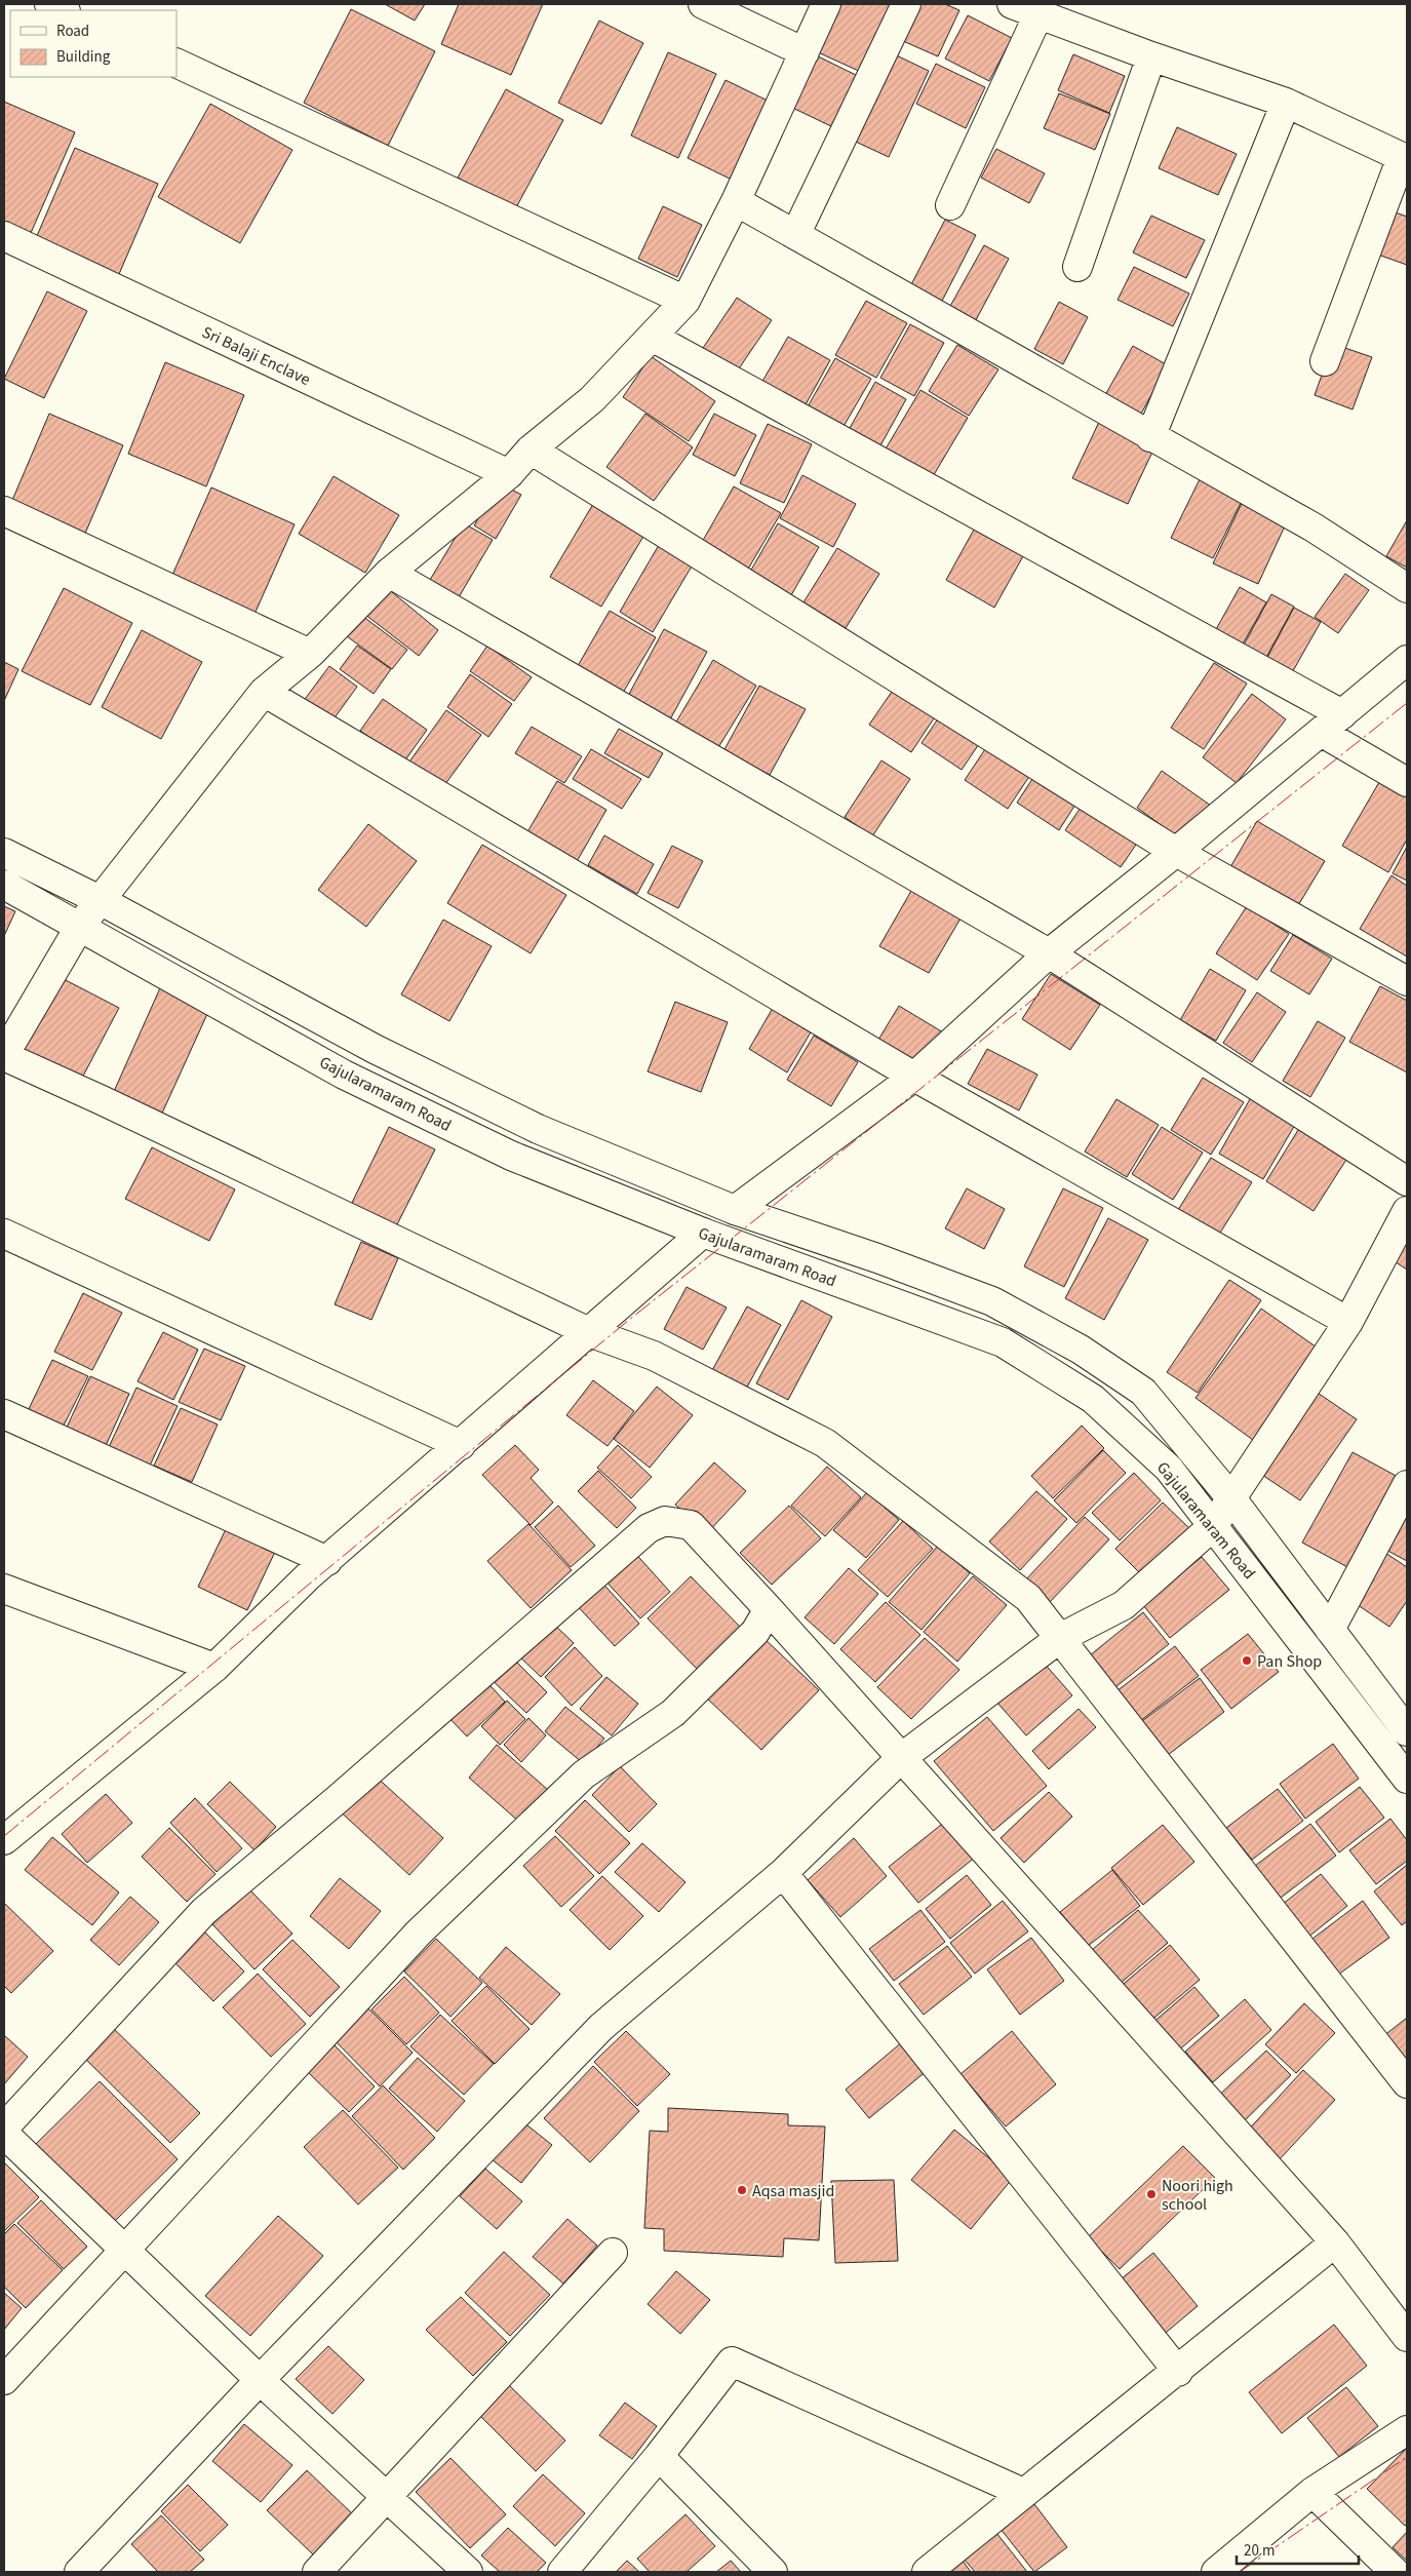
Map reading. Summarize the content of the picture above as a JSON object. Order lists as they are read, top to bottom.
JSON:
{
  "streets": {
    "street": ["Sri Balaji Enclave", "Gajularamaram Road"]
  },
  "places": ["Pan Shop", "Aqsa masjid", "Noori high school"],
  "legend": ["Road", "Building"],
  "scale_bar": "20 m"
}
